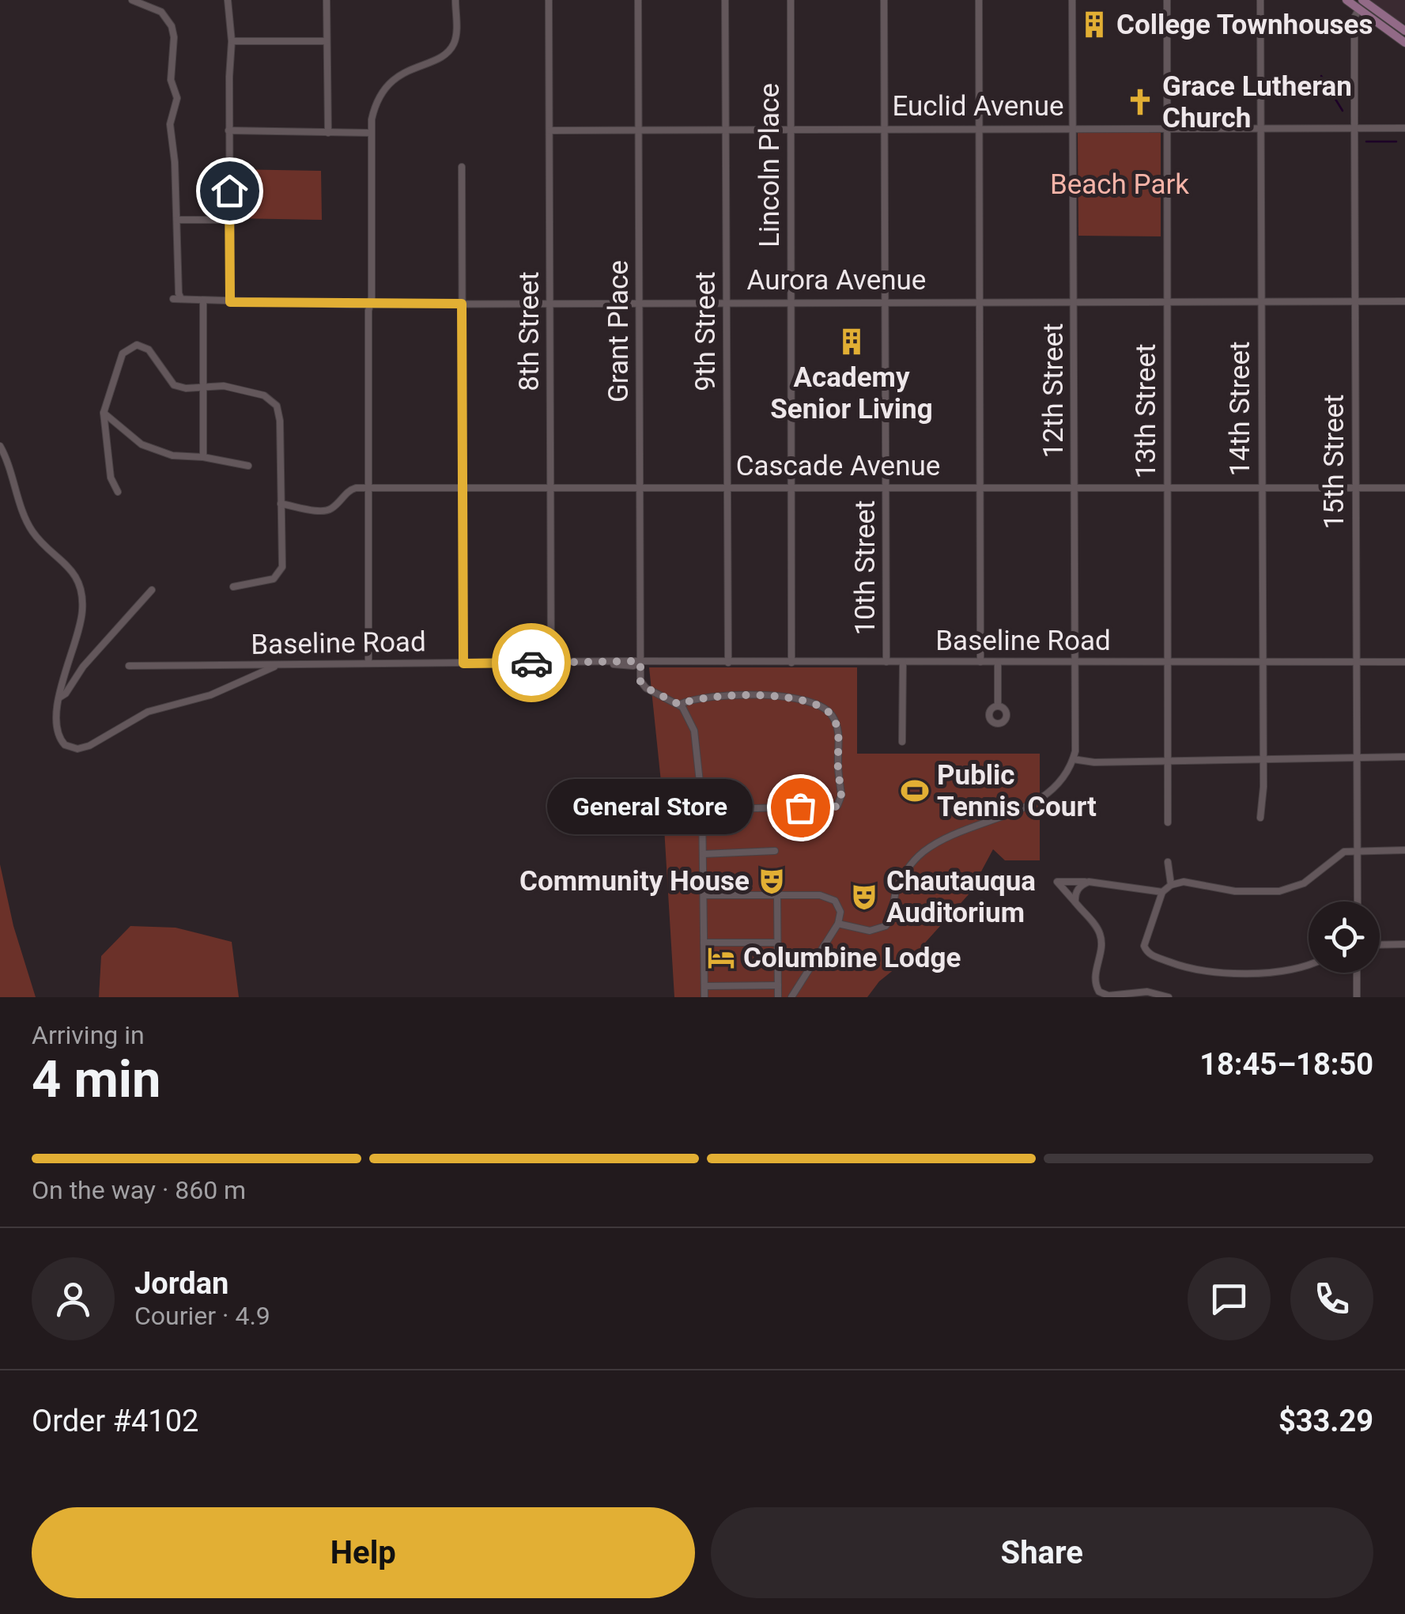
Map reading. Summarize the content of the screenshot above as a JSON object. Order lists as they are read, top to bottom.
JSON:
{
  "streets": {
    "street": [
      "Euclid Avenue",
      "Lincoln Place",
      "Aurora Avenue",
      "8th Street",
      "Grant Place",
      "9th Street",
      "12th Street",
      "14th Street",
      "13th Street",
      "15th Street",
      "Cascade Avenue",
      "10th Street",
      "Baseline Road"
    ]
  },
  "crossings": [
    ["Euclid Avenue", "Lincoln Place"],
    ["Euclid Avenue", "8th Street"],
    ["Euclid Avenue", "Grant Place"],
    ["Euclid Avenue", "9th Street"],
    ["Euclid Avenue", "12th Street"],
    ["Euclid Avenue", "14th Street"],
    ["Euclid Avenue", "13th Street"],
    ["Euclid Avenue", "15th Street"],
    ["Euclid Avenue", "10th Street"],
    ["Lincoln Place", "Aurora Avenue"],
    ["Lincoln Place", "Cascade Avenue"],
    ["Lincoln Place", "Baseline Road"],
    ["Aurora Avenue", "8th Street"],
    ["Aurora Avenue", "Grant Place"],
    ["Aurora Avenue", "9th Street"],
    ["Aurora Avenue", "12th Street"],
    ["Aurora Avenue", "14th Street"],
    ["Aurora Avenue", "13th Street"],
    ["Aurora Avenue", "15th Street"],
    ["Aurora Avenue", "10th Street"],
    ["8th Street", "Cascade Avenue"],
    ["8th Street", "Baseline Road"],
    ["Grant Place", "Cascade Avenue"],
    ["Grant Place", "Baseline Road"],
    ["9th Street", "Cascade Avenue"],
    ["9th Street", "Baseline Road"],
    ["12th Street", "Cascade Avenue"],
    ["12th Street", "Baseline Road"],
    ["14th Street", "Cascade Avenue"],
    ["14th Street", "Baseline Road"],
    ["13th Street", "Cascade Avenue"],
    ["13th Street", "Baseline Road"],
    ["15th Street", "Cascade Avenue"],
    ["15th Street", "Baseline Road"],
    ["Cascade Avenue", "10th Street"],
    ["10th Street", "Baseline Road"]
  ],
  "parks": ["Beach Park"],
  "places": {
    "building": ["College Townhouses", "Academy Senior Living"],
    "church": ["Grace Lutheran Church"],
    "sports": ["Public Tennis Court"],
    "other": ["General Store"],
    "theatre": ["Community House", "Chautauqua Auditorium"],
    "hotel": ["Columbine Lodge"]
  },
  "page": {
    "bubble": "General Store",
    "heading": ["4 min", "Arriving in", "18:45–18:50"],
    "panel": [
      "Jordan",
      "Courier · 4.9",
      "Order #4102",
      "$33.29"
    ],
    "bar": "On the way · 860 m",
    "buttons": ["Help", "Share"]
  }
}
